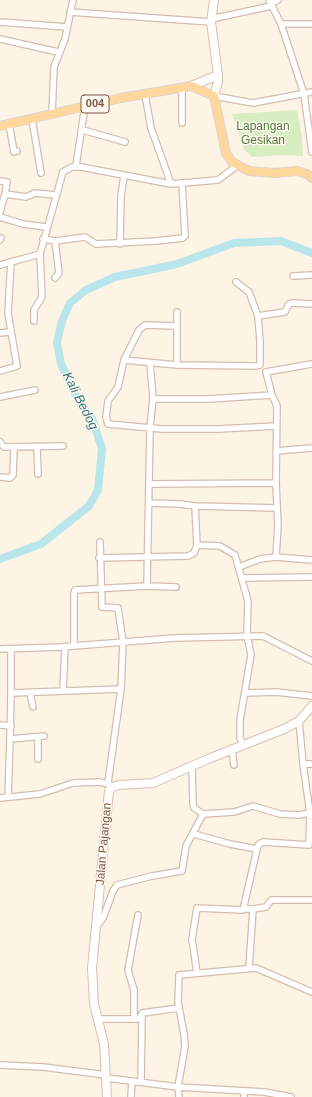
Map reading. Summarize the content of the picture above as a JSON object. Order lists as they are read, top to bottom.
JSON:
{
  "streets": {
    "main road": ["004", "Jalan Pajangan"]
  },
  "water": ["Kali Bedog"],
  "parks": ["Lapangan Gesikan"]
}
